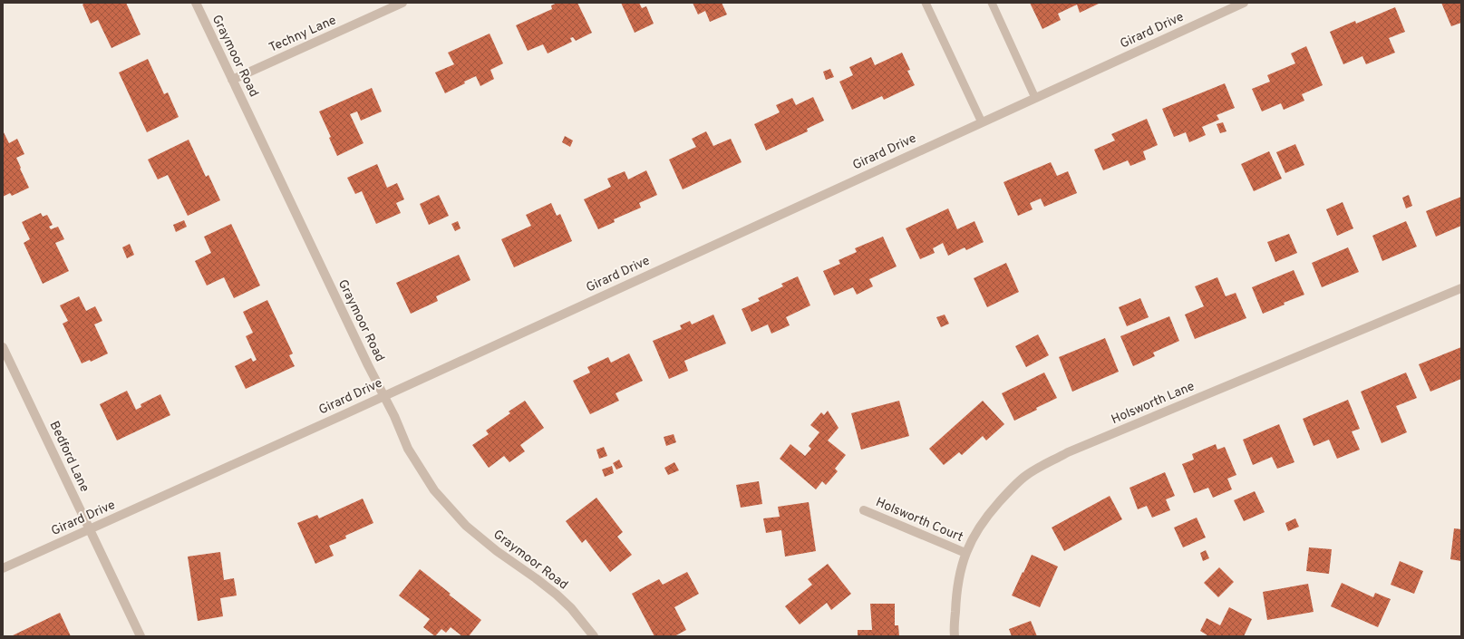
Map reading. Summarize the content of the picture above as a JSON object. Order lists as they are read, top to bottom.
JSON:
{
  "streets": {
    "street": [
      "Girard Drive",
      "Techny Lane",
      "Graymoor Road",
      "Holsworth Lane",
      "Bedford Lane",
      "Holsworth Court"
    ]
  },
  "crossings": [
    ["Girard Drive", "Graymoor Road"],
    ["Girard Drive", "Bedford Lane"],
    ["Techny Lane", "Graymoor Road"],
    ["Holsworth Lane", "Holsworth Court"]
  ]
}
